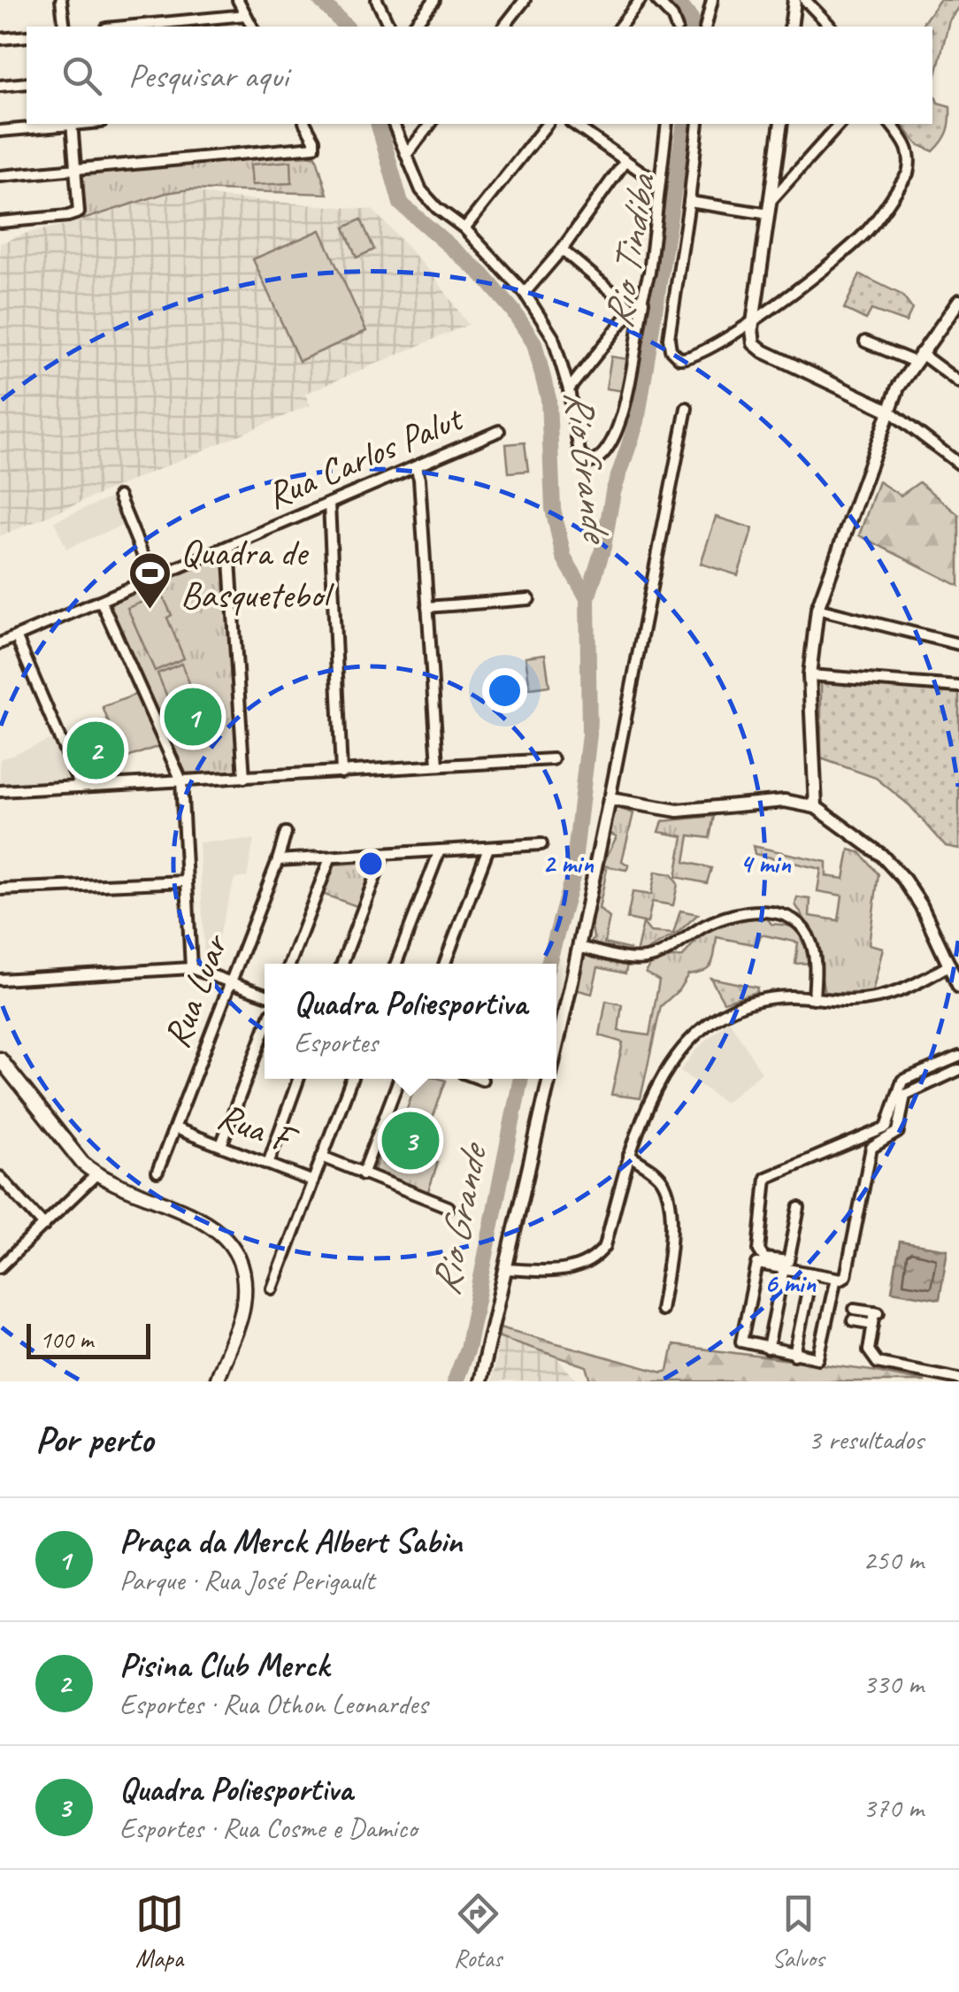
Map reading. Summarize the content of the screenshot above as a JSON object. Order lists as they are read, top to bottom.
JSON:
{
  "streets": {
    "street": ["Rua Carlos Palut", "Rua Luar", "Rua F"]
  },
  "crossings": [
    ["Rua Luar", "Rua F"]
  ],
  "water": ["Rio Tindiba", "Rio Grande"],
  "places": {
    "sports": ["Quadra de Basquetebol"]
  },
  "scale_bar": "100 m",
  "page": {
    "search": "Pesquisar aqui",
    "pins": ["1", "2", "3"],
    "popup": ["Quadra Poliesportiva", "Esportes"],
    "scale": "100 m",
    "heading": ["Por perto", "3 resultados"],
    "list": [
      {
        "mark": "1",
        "name": "Praça da Merck Albert Sabin",
        "note": "Parque · Rua José Perigault",
        "value": "250 m"
      },
      {
        "mark": "2",
        "name": "Pisina Club Merck",
        "note": "Esportes · Rua Othon Leonardes",
        "value": "330 m"
      },
      {
        "mark": "3",
        "name": "Quadra Poliesportiva",
        "note": "Esportes · Rua Cosme e Damico",
        "value": "370 m"
      }
    ],
    "nav": ["Mapa", "Rotas", "Salvos"]
  },
  "rings": ["2 min", "4 min", "6 min"]
}
